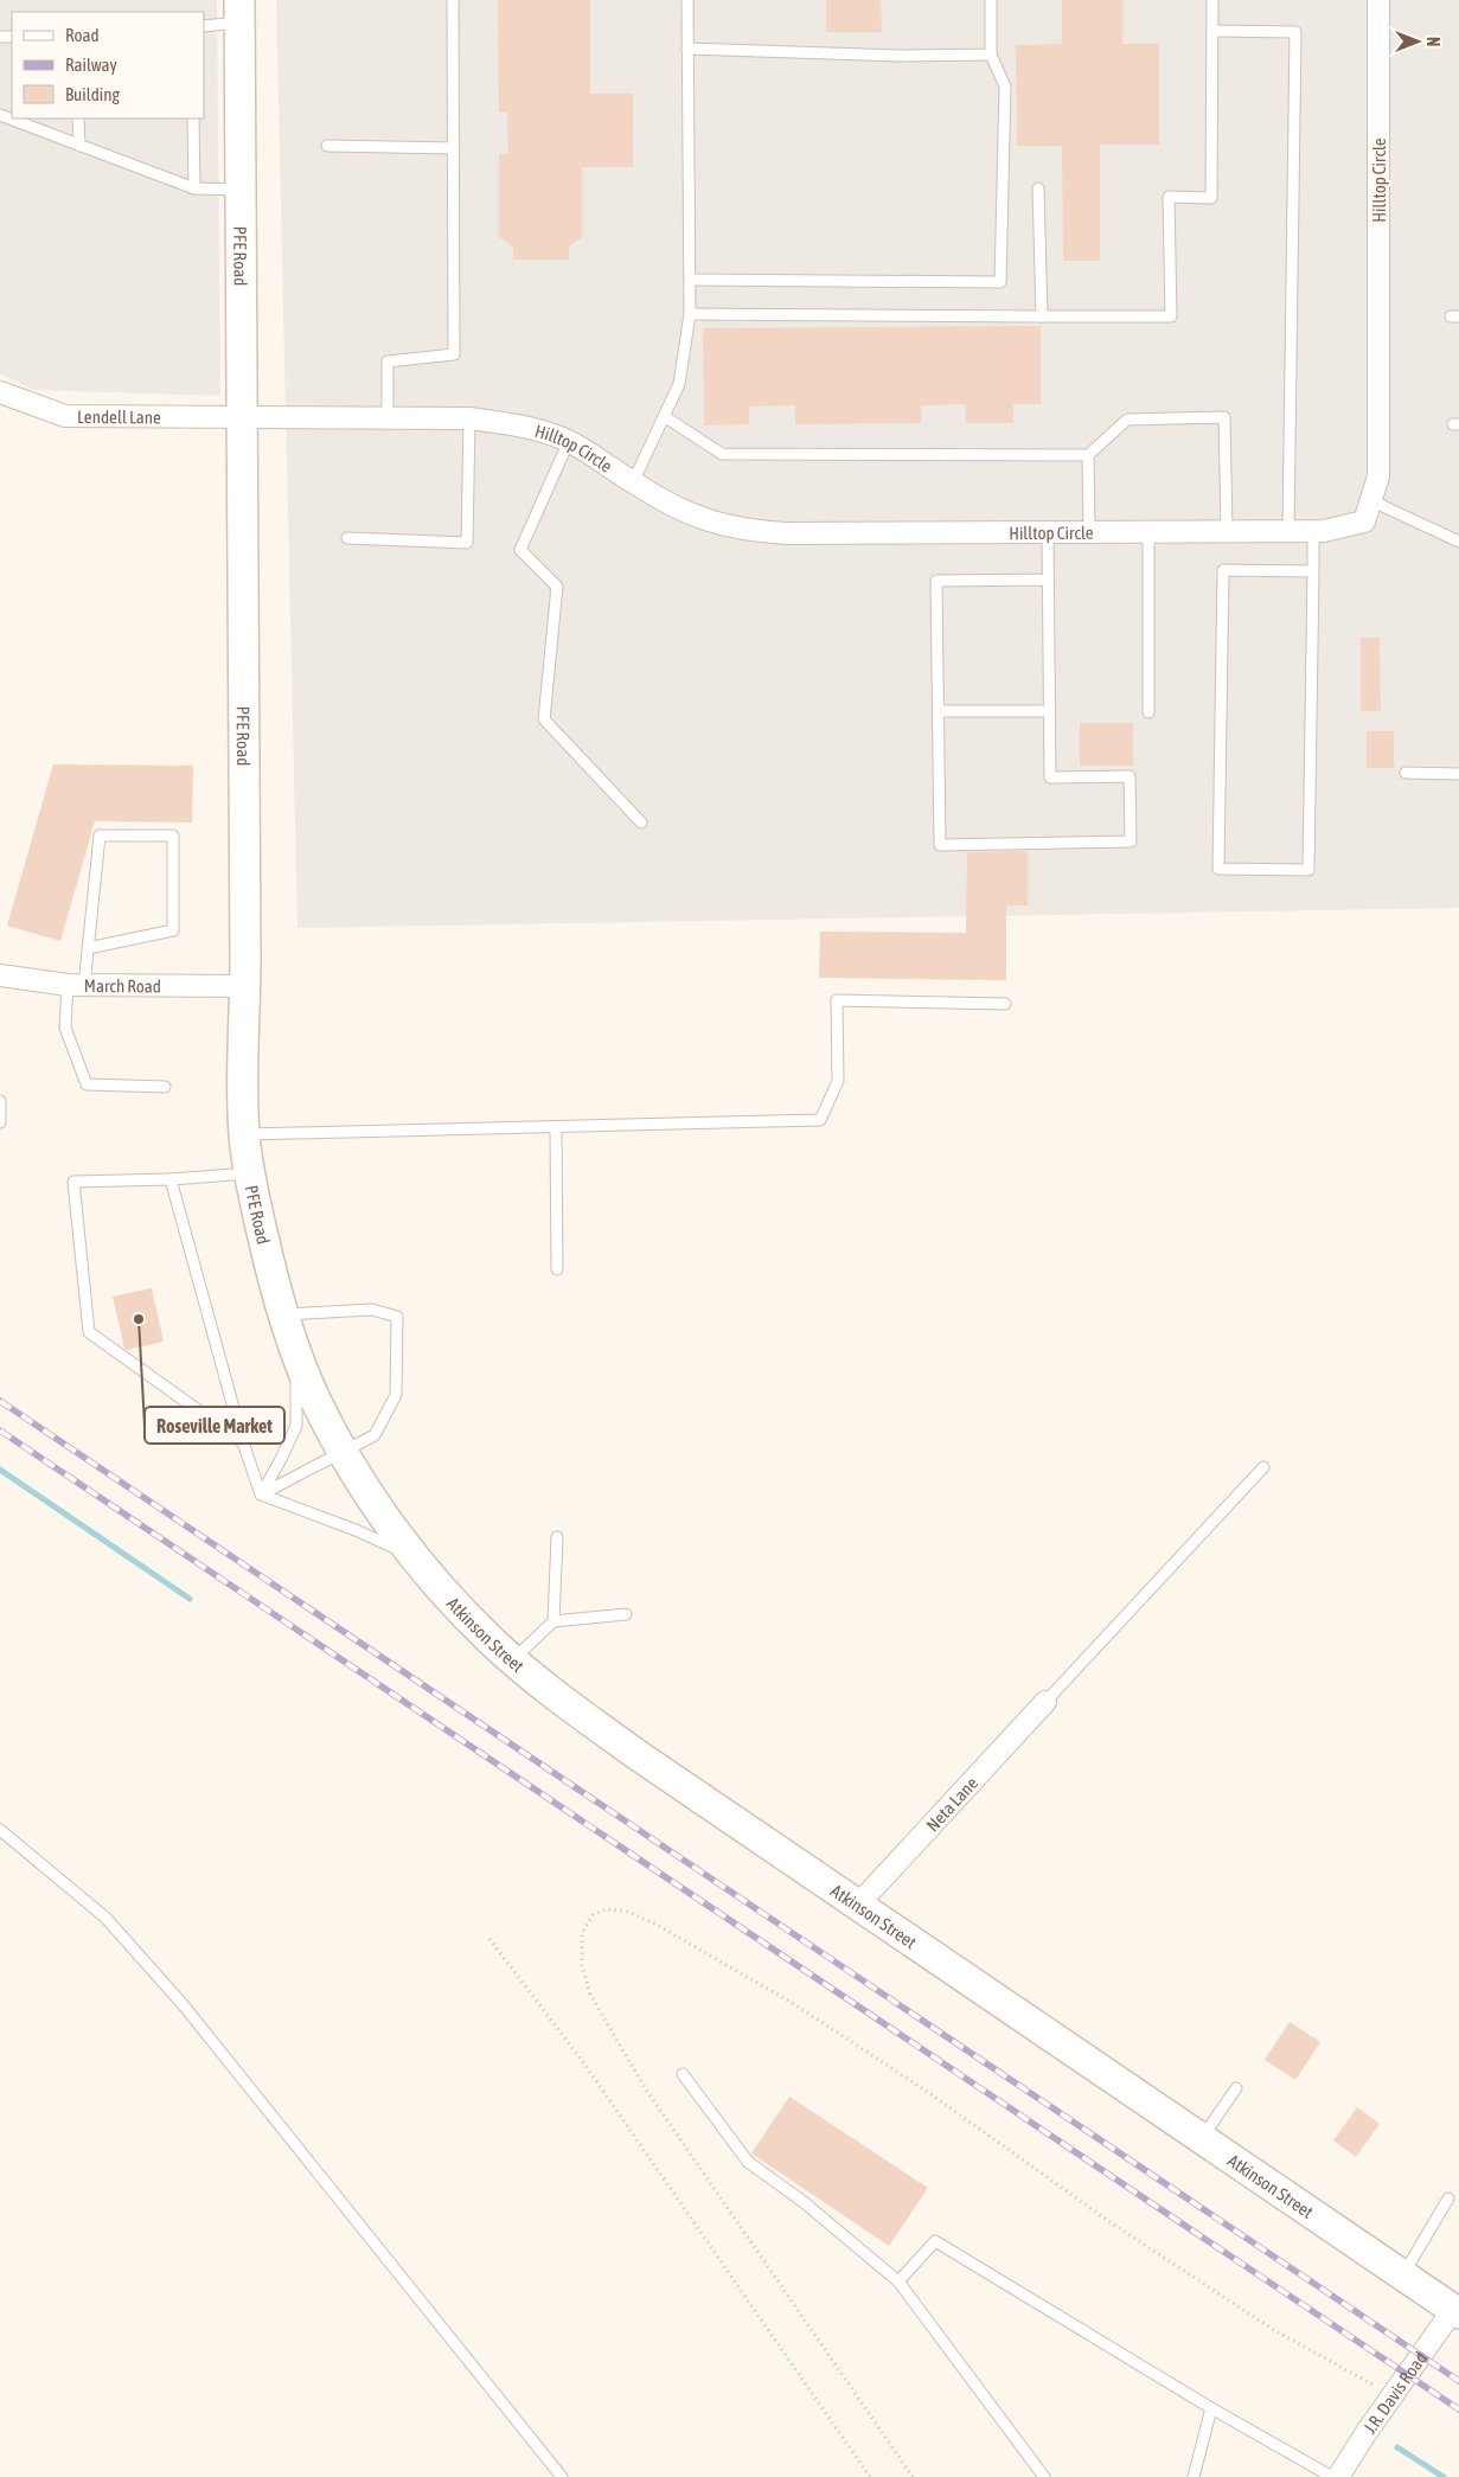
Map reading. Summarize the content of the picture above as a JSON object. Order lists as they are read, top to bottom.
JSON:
{
  "streets": {
    "main road": ["PFE Road", "Atkinson Street"],
    "street": [
      "Hilltop Circle",
      "Lendell Lane",
      "March Road",
      "Neta Lane",
      "J.R. Davis Road"
    ]
  },
  "crossings": [
    ["Hilltop Circle", "PFE Road"],
    ["Hilltop Circle", "Lendell Lane"],
    ["PFE Road", "Lendell Lane"],
    ["PFE Road", "March Road"],
    ["PFE Road", "Atkinson Street"],
    ["Atkinson Street", "Neta Lane"],
    ["Atkinson Street", "J.R. Davis Road"]
  ],
  "places": ["Roseville Market"],
  "legend": ["Road", "Railway", "Building"],
  "north": "right"
}
